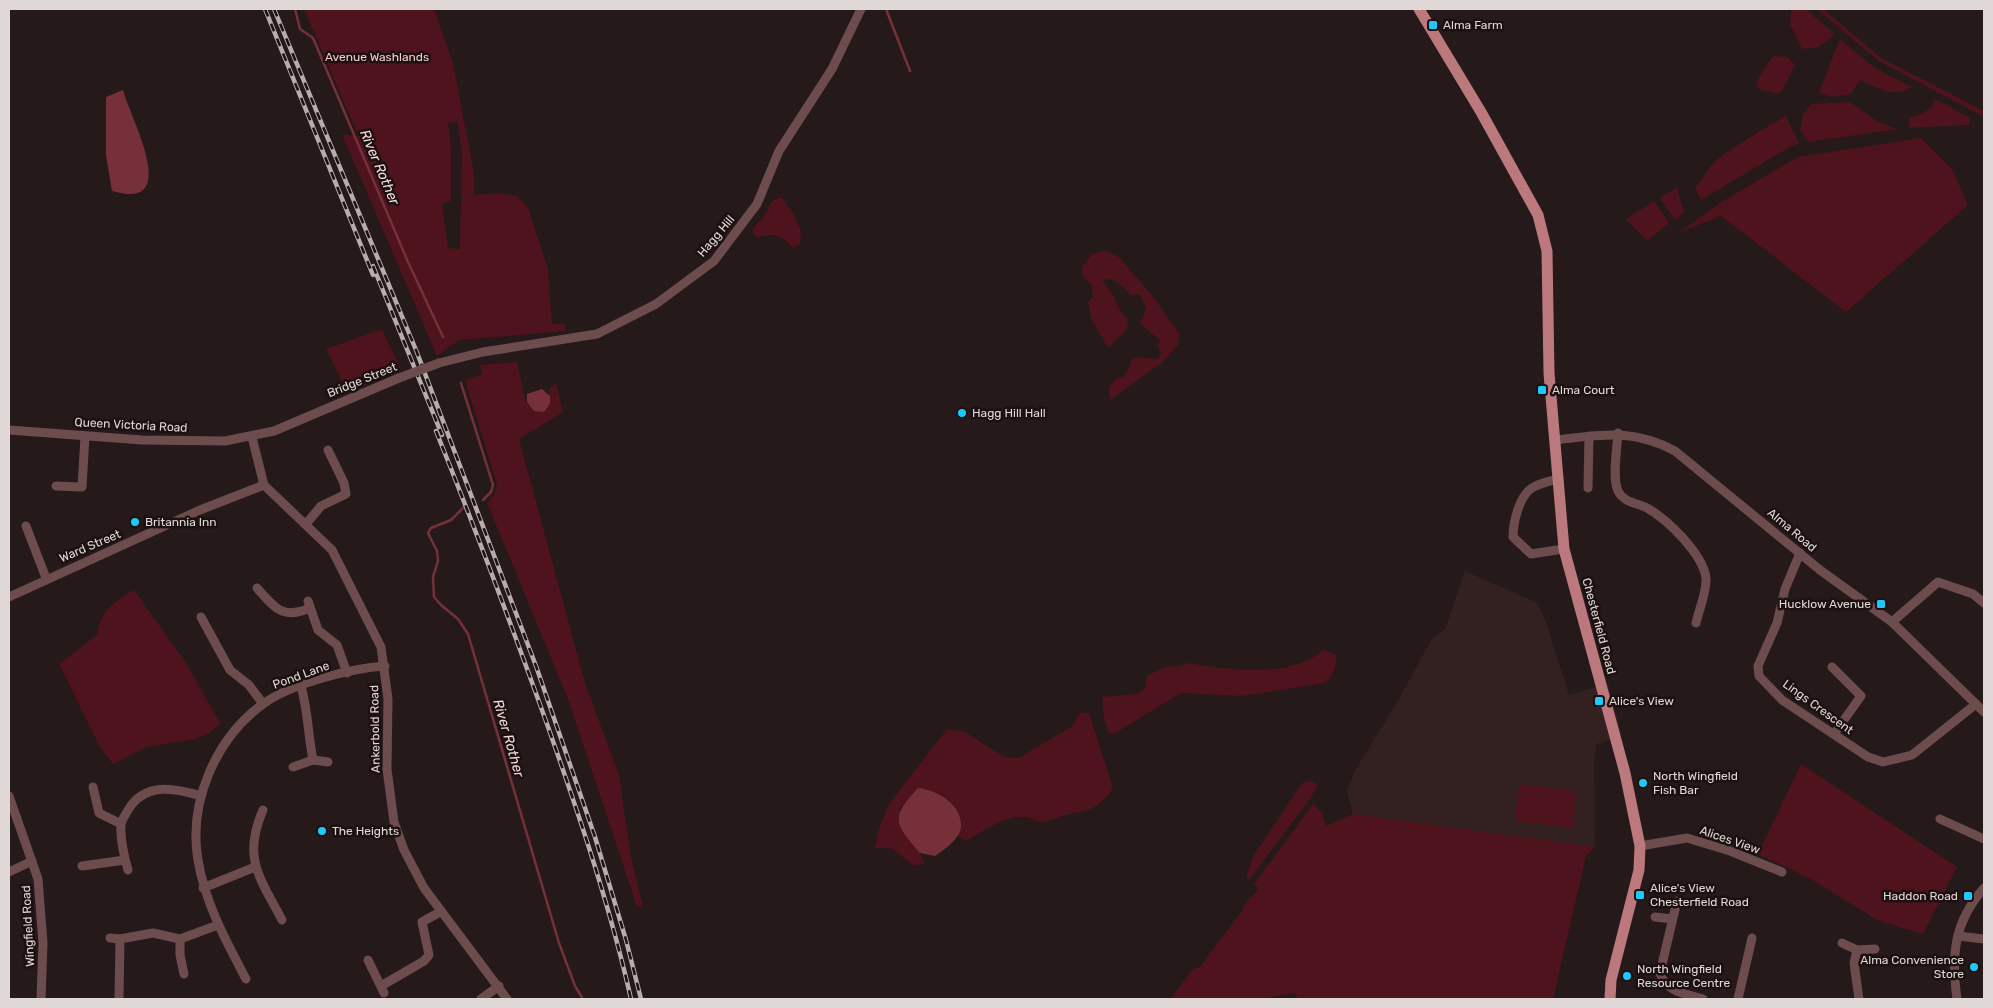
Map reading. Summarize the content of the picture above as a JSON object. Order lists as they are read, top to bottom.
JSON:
{
  "streets": {
    "main road": ["Chesterfield Road"],
    "street": [
      "Hagg Hill",
      "Bridge Street",
      "Queen Victoria Road",
      "Alma Road",
      "Ward Street",
      "Pond Lane",
      "Lings Crescent",
      "Ankerbold Road",
      "Alices View",
      "Wingfield Road"
    ]
  },
  "crossings": [
    ["Hagg Hill", "Bridge Street"],
    ["Bridge Street", "Queen Victoria Road"],
    ["Alma Road", "Chesterfield Road"],
    ["Alma Road", "Lings Crescent"],
    ["Ward Street", "Ankerbold Road"],
    ["Chesterfield Road", "Alices View"],
    ["Pond Lane", "Ankerbold Road"]
  ],
  "water": ["River Rother"],
  "parks": ["Avenue Washlands"],
  "places": {
    "transit": [
      "Alma Farm",
      "Alma Court",
      "Hucklow Avenue",
      "Alice's View",
      "Alice's View Chesterfield Road",
      "Haddon Road"
    ],
    "other": [
      "Hagg Hill Hall",
      "Britannia Inn",
      "North Wingfield Fish Bar",
      "The Heights",
      "Alma Convenience Store",
      "North Wingfield Resource Centre"
    ]
  }
}
